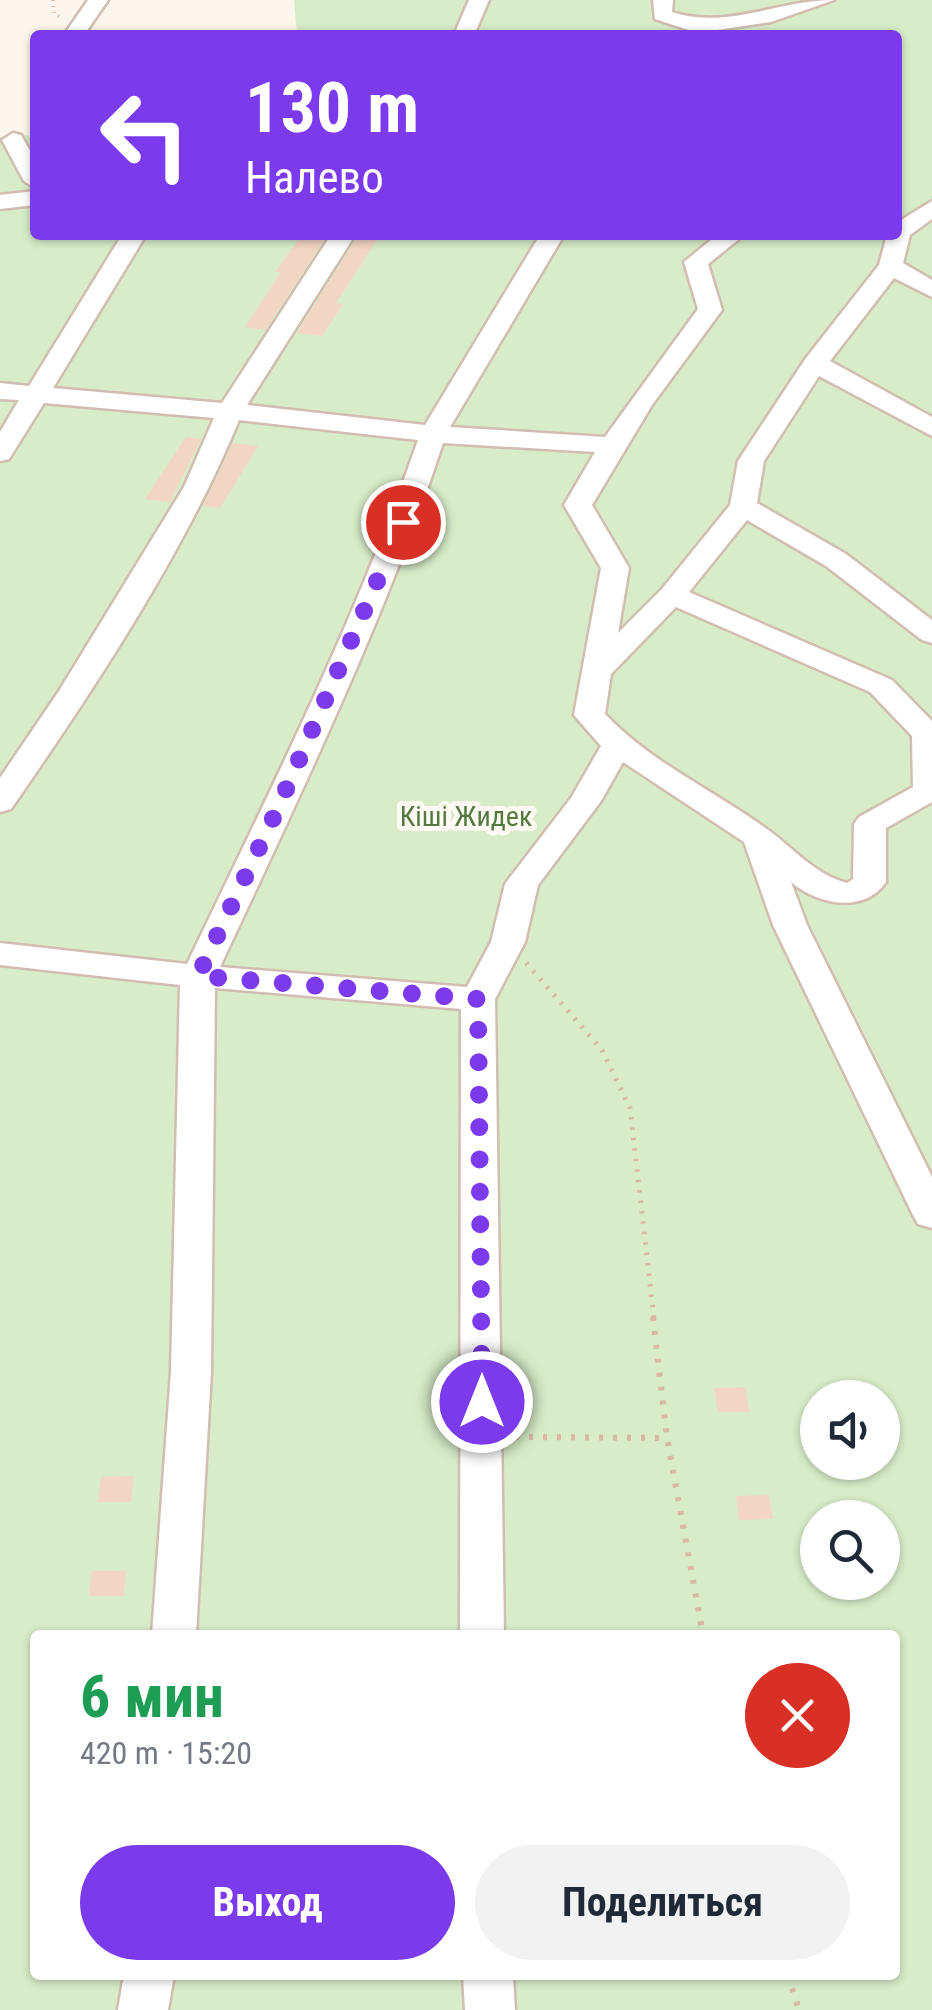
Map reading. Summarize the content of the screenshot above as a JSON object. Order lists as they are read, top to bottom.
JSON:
{
  "parks": ["Кіші Жидек"],
  "page": {
    "turn": ["130 m", "Налево"],
    "heading": ["6 мин", "420 m · 15:20"],
    "buttons": ["Выход", "Поделиться"]
  }
}
